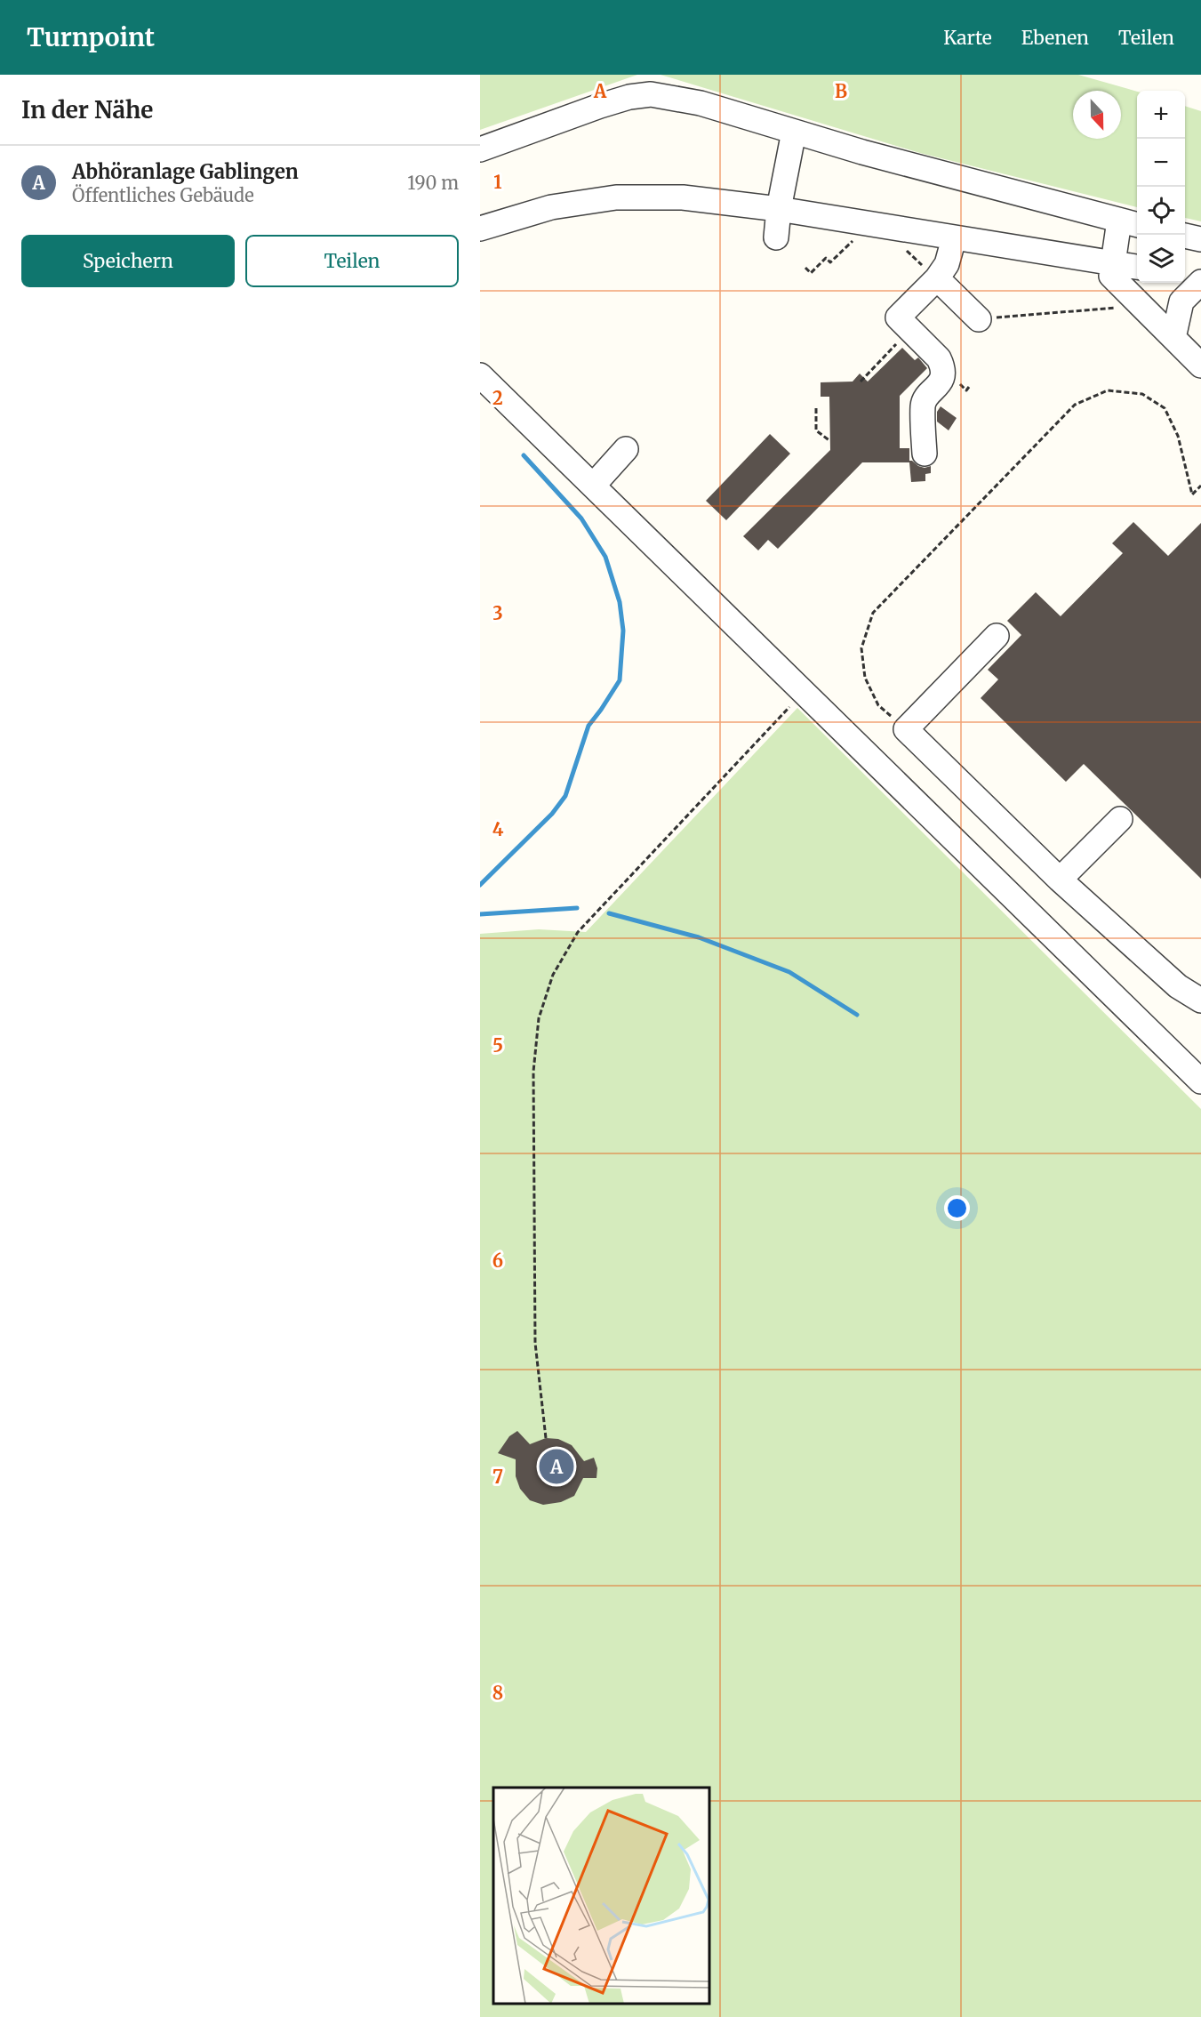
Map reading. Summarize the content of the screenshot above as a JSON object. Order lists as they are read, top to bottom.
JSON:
{
  "north": "bottom",
  "page": {
    "header": "Turnpoint",
    "nav": ["Karte", "Ebenen", "Teilen"],
    "heading": "In der Nähe",
    "map_buttons": ["+", "−"],
    "list": [
      {
        "mark": "A",
        "name": "Abhöranlage Gablingen",
        "note": "Öffentliches Gebäude",
        "value": "190 m"
      }
    ],
    "buttons": ["Speichern", "Teilen"],
    "pins": "A"
  },
  "grid": {
    "columns": ["A", "B"],
    "rows": [
      "1",
      "2",
      "3",
      "4",
      "5",
      "6",
      "7",
      "8"
    ]
  }
}
